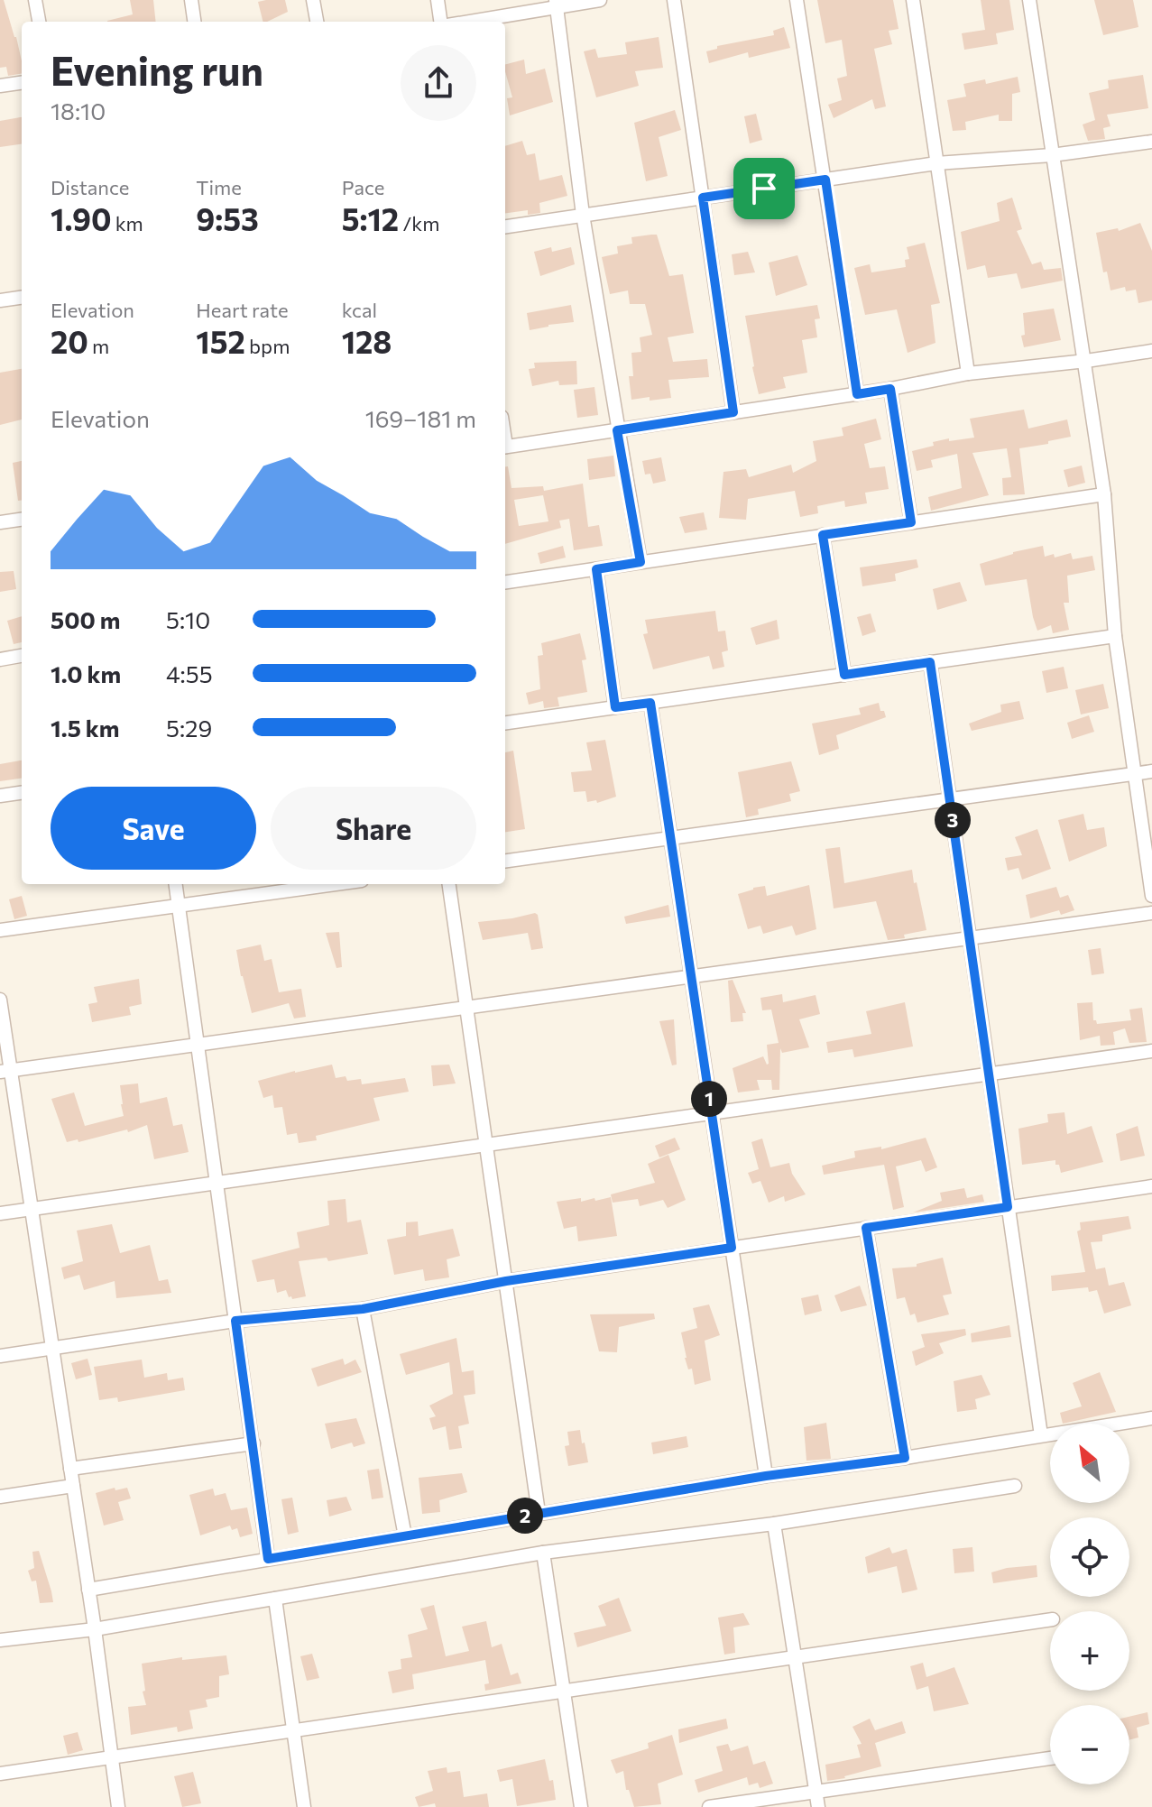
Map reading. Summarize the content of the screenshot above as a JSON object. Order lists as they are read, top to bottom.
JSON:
{
  "north": "top left",
  "page": {
    "heading": ["Evening run", "18:10"],
    "stats": [
      ["Distance", "1.90 km"],
      ["Time", "9:53"],
      ["Pace", "5:12 /km"],
      ["Elevation", "20 m"],
      ["Heart rate", "152 bpm"],
      ["kcal", "128"]
    ],
    "chart": ["Elevation", "169–181 m"],
    "list": [
      {
        "name": "500 m",
        "note": "5:10"
      },
      {
        "name": "1.0 km",
        "note": "4:55"
      },
      {
        "name": "1.5 km",
        "note": "5:29"
      }
    ],
    "buttons": ["Save", "Share"],
    "pins": ["3", "1", "2"],
    "map_buttons": ["+", "−"]
  }
}
